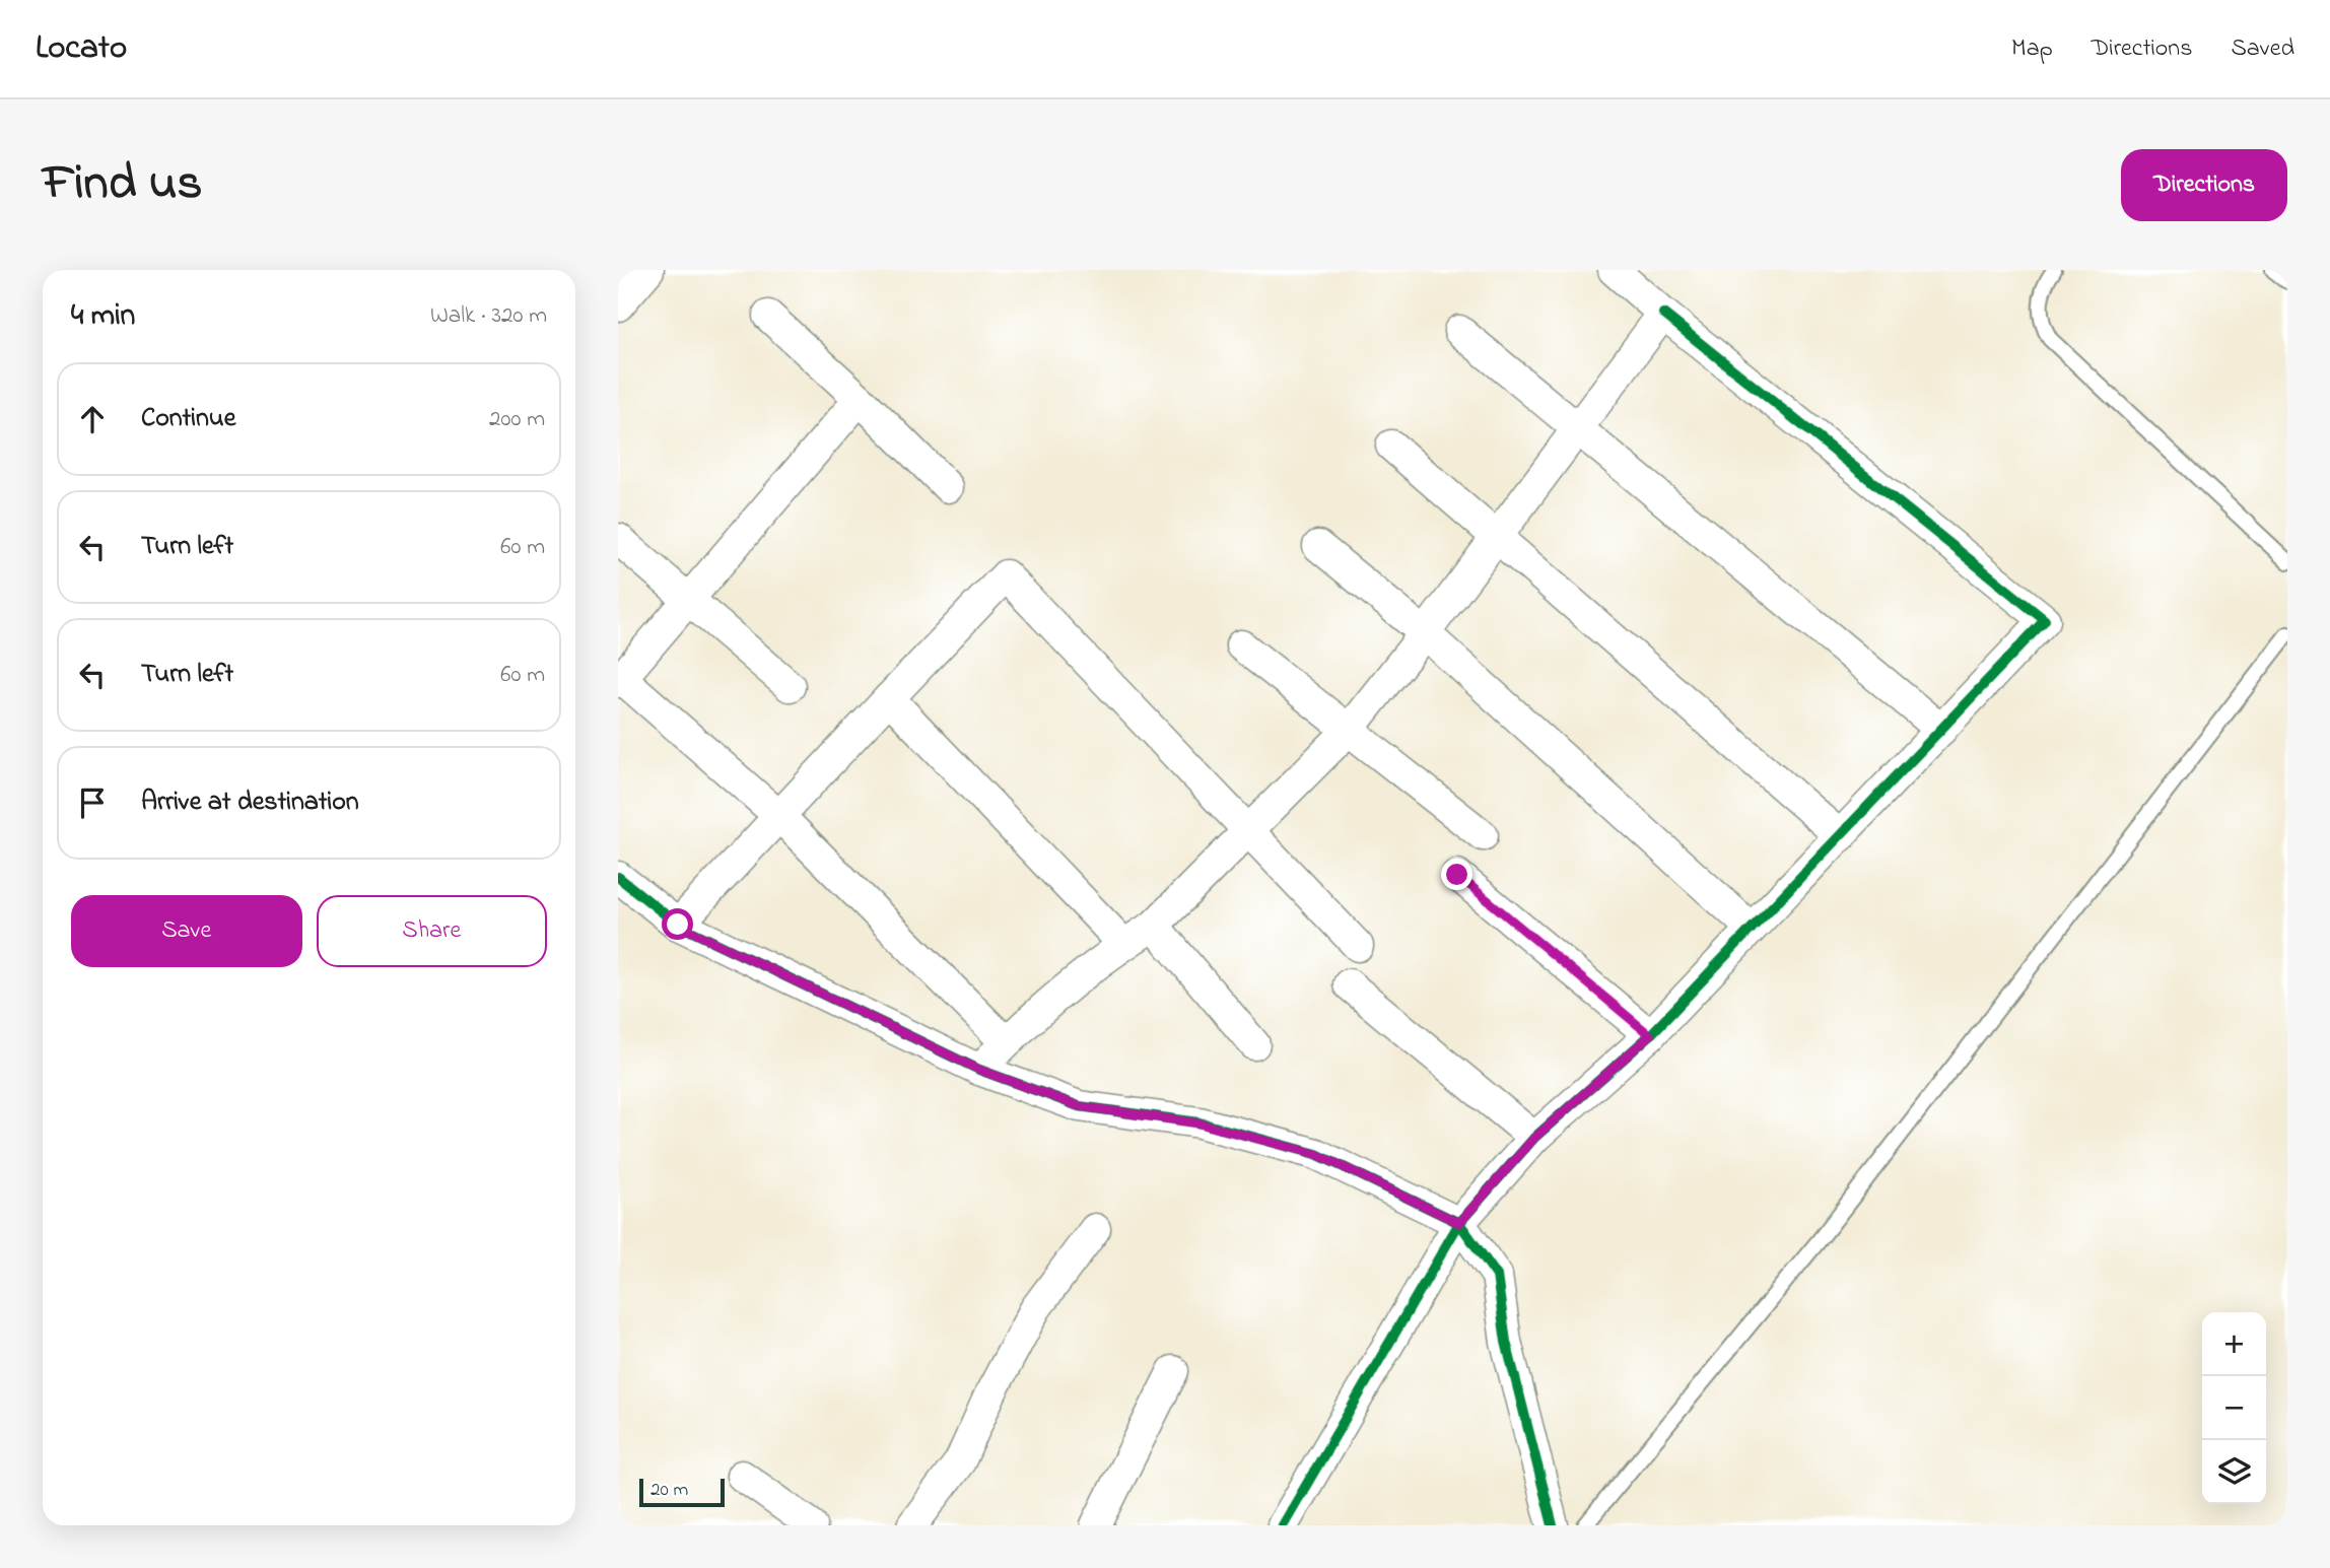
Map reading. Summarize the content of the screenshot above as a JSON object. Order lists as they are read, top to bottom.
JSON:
{
  "scale_bar": "20 m",
  "page": {
    "header": "Locato",
    "nav": ["Map", "Directions", "Saved"],
    "title": "Find us",
    "buttons": [
      "Directions",
      ["Save", "Share"]
    ],
    "heading": ["4 min", "Walk · 320 m"],
    "list": [
      ["Continue", "200 m"],
      ["Turn left", "60 m"],
      ["Turn left", "60 m"],
      "Arrive at destination"
    ],
    "map_buttons": ["+", "−"],
    "scale": "20 m"
  }
}
